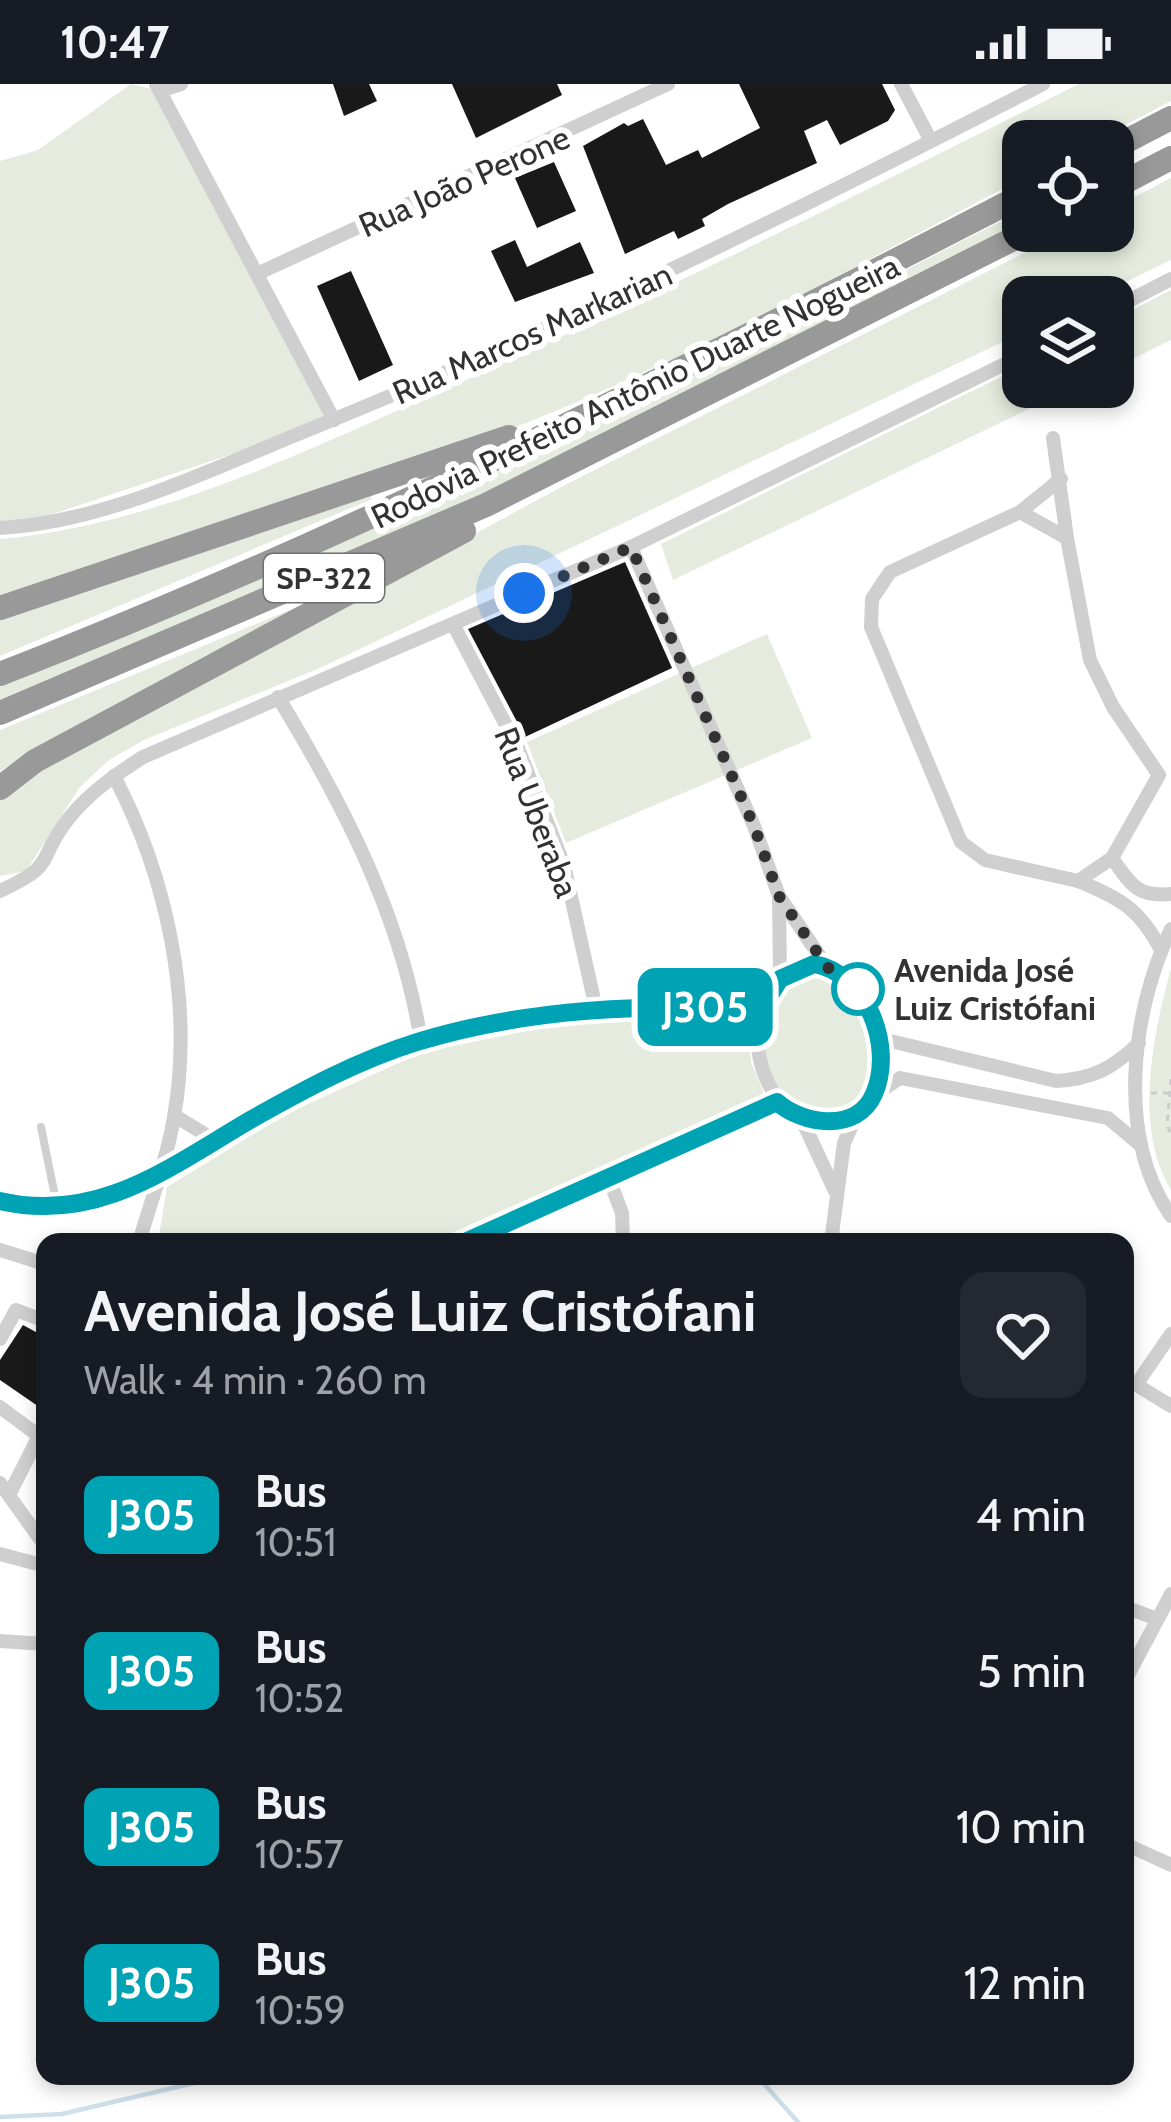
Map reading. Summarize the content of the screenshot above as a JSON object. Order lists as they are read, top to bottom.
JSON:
{
  "streets": {
    "highway": ["Rodovia Prefeito Antônio Duarte Nogueira", "SP-322"],
    "street": ["Rua João Perone", "Rua Marcos Markarian", "Rua Uberaba"]
  },
  "places": ["Avenida José Luiz Cristófani"],
  "lines": ["bus line J305"],
  "page": {
    "status": "10:47",
    "on_map": "J305",
    "heading": ["Avenida José Luiz Cristófani", "Walk · 4 min · 260 m"],
    "list": [
      {
        "mark": "J305",
        "name": "Bus",
        "note": "10:51",
        "value": "4 min"
      },
      {
        "mark": "J305",
        "name": "Bus",
        "note": "10:52",
        "value": "5 min"
      },
      {
        "mark": "J305",
        "name": "Bus",
        "note": "10:57",
        "value": "10 min"
      },
      {
        "mark": "J305",
        "name": "Bus",
        "note": "10:59",
        "value": "12 min"
      }
    ]
  }
}
